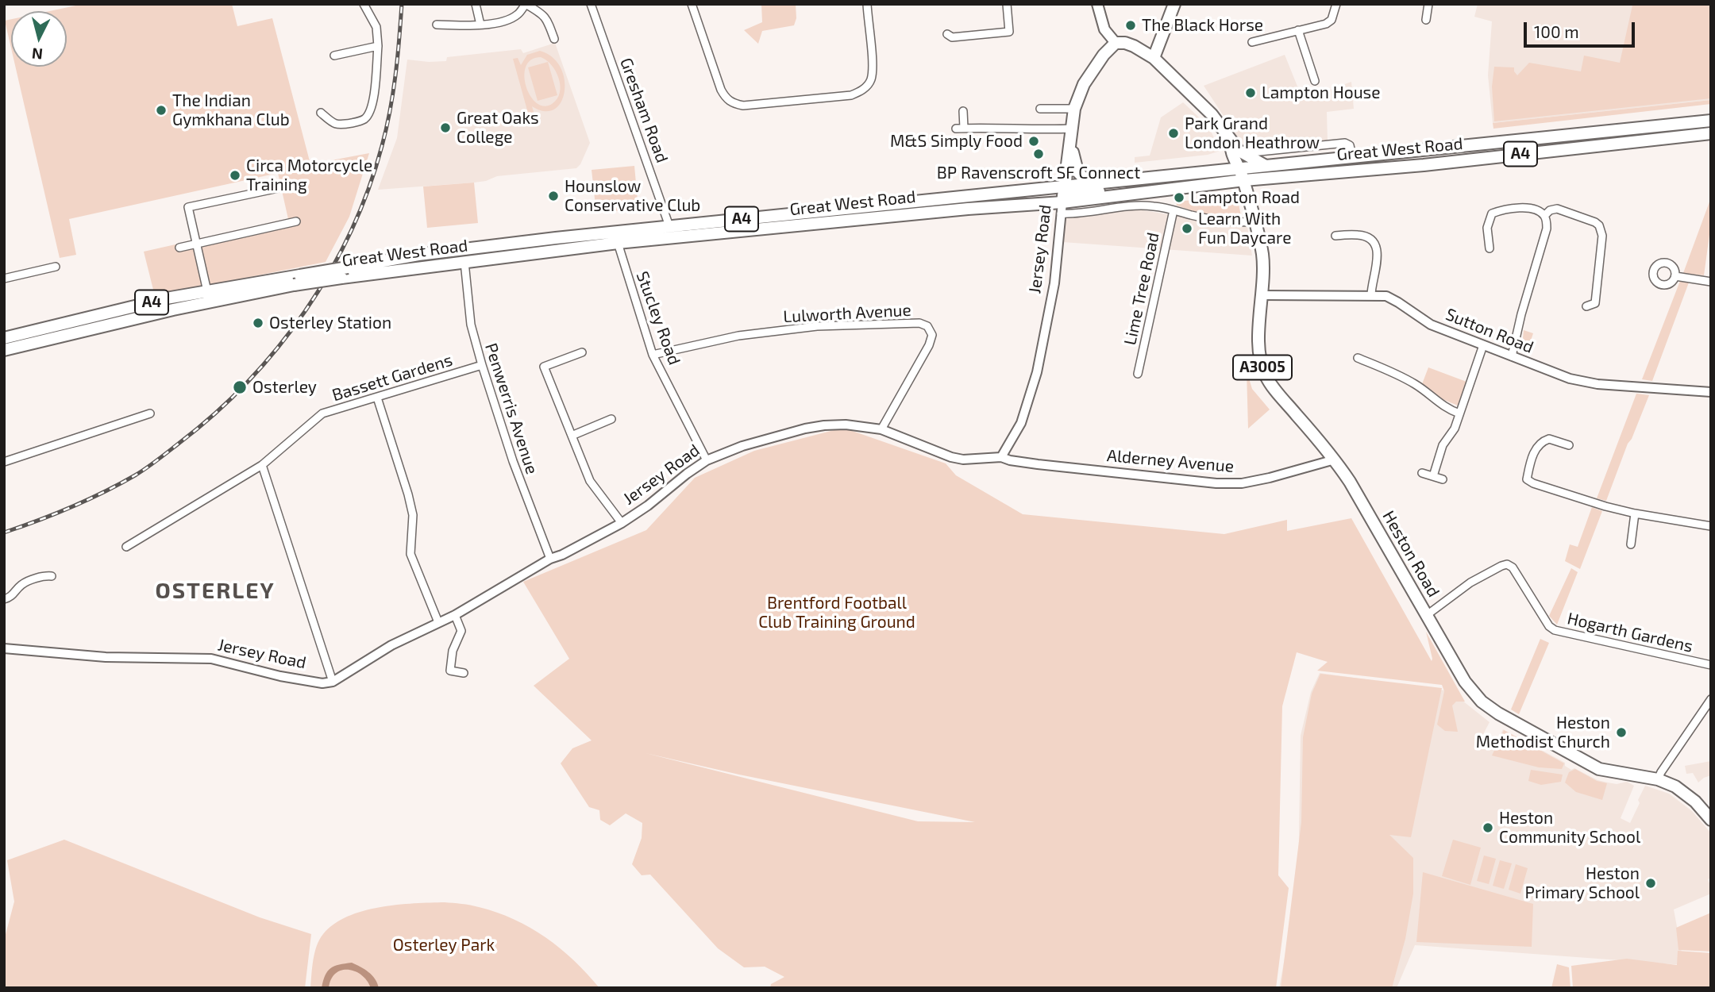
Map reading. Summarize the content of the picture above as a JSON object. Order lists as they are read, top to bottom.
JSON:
{
  "streets": {
    "main road": [
      "Great West Road",
      "A4",
      "Jersey Road",
      "A3005",
      "Heston Road"
    ],
    "street": [
      "Gresham Road",
      "Lime Tree Road",
      "Lulworth Avenue",
      "Stucley Road",
      "Sutton Road",
      "Bassett Gardens",
      "Penwerris Avenue",
      "Alderney Avenue",
      "Hogarth Gardens"
    ]
  },
  "crossings": [
    ["Gresham Road", "Great West Road"],
    ["Great West Road", "Jersey Road"],
    ["Great West Road", "Stucley Road"],
    ["Great West Road", "A3005"],
    ["Great West Road", "Penwerris Avenue"],
    ["Great West Road", "Heston Road"],
    ["Jersey Road", "Lulworth Avenue"],
    ["Jersey Road", "Stucley Road"],
    ["Jersey Road", "A3005"],
    ["Jersey Road", "Penwerris Avenue"],
    ["Jersey Road", "Alderney Avenue"],
    ["Lulworth Avenue", "Stucley Road"],
    ["Sutton Road", "Heston Road"],
    ["A3005", "Heston Road"],
    ["Bassett Gardens", "Penwerris Avenue"],
    ["Alderney Avenue", "Heston Road"],
    ["Heston Road", "Hogarth Gardens"]
  ],
  "districts": ["OSTERLEY"],
  "parks": ["Brentford Football Club Training Ground", "Osterley Park"],
  "places": [
    "The Black Horse",
    "Lampton House",
    "The Indian Gymkhana Club",
    "Great Oaks College",
    "Park Grand London Heathrow",
    "M&S Simply Food",
    "BP Ravenscroft SF Connect",
    "Circa Motorcycle Training",
    "Hounslow Conservative Club",
    "Lampton Road",
    "Learn With Fun Daycare",
    "Osterley Station",
    "Osterley",
    "Heston Methodist Church",
    "Heston Community School",
    "Heston Primary School"
  ],
  "scale_bar": "100 m",
  "north": "bottom"
}
